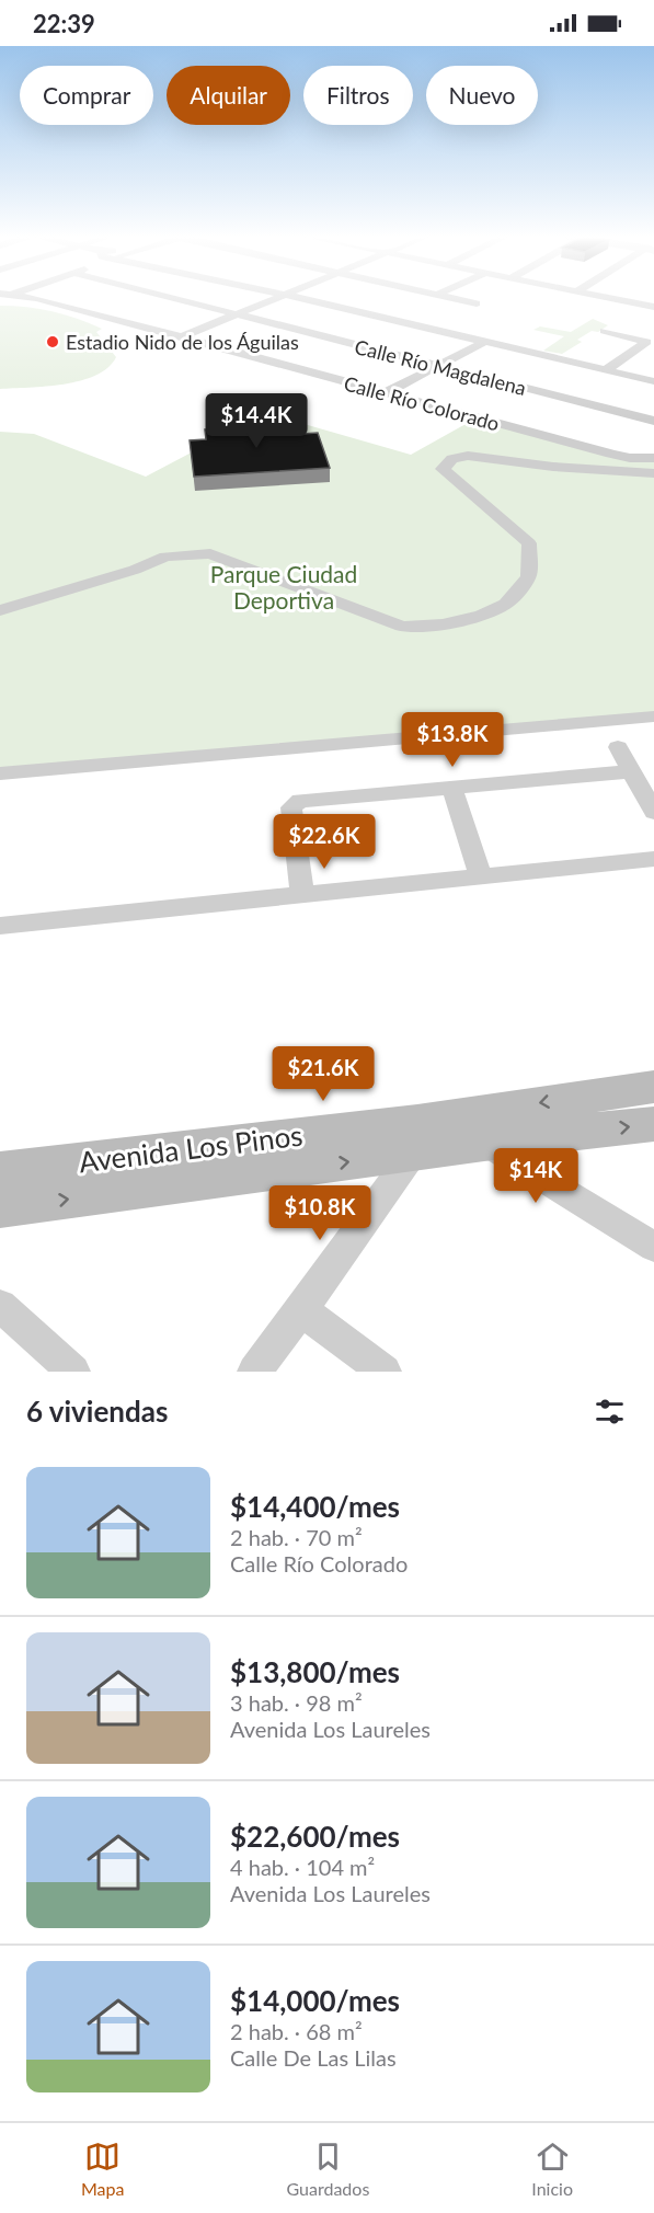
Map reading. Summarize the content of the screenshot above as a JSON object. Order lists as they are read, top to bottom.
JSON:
{
  "streets": {
    "street": ["Calle Río Magdalena", "Calle Río Colorado", "Avenida Los Pinos"]
  },
  "parks": ["Parque Ciudad Deportiva"],
  "places": ["Estadio Nido de los Águilas"],
  "page": {
    "status": "22:39",
    "chip": [
      "Comprar",
      "Alquilar",
      "Filtros",
      "Nuevo"
    ],
    "price": [
      "$14.4K",
      "$13.8K",
      "$22.6K",
      "$21.6K",
      "$14K",
      "$10.8K"
    ],
    "heading": "6 viviendas",
    "list": [
      {
        "name": "$14,400/mes",
        "note": "2 hab. · 70 m² · Calle Río Colorado"
      },
      {
        "name": "$13,800/mes",
        "note": "3 hab. · 98 m² · Avenida Los Laureles"
      },
      {
        "name": "$22,600/mes",
        "note": "4 hab. · 104 m² · Avenida Los Laureles"
      },
      {
        "name": "$14,000/mes",
        "note": "2 hab. · 68 m² · Calle De Las Lilas"
      }
    ],
    "tabs": ["Mapa", "Guardados", "Inicio"]
  }
}
